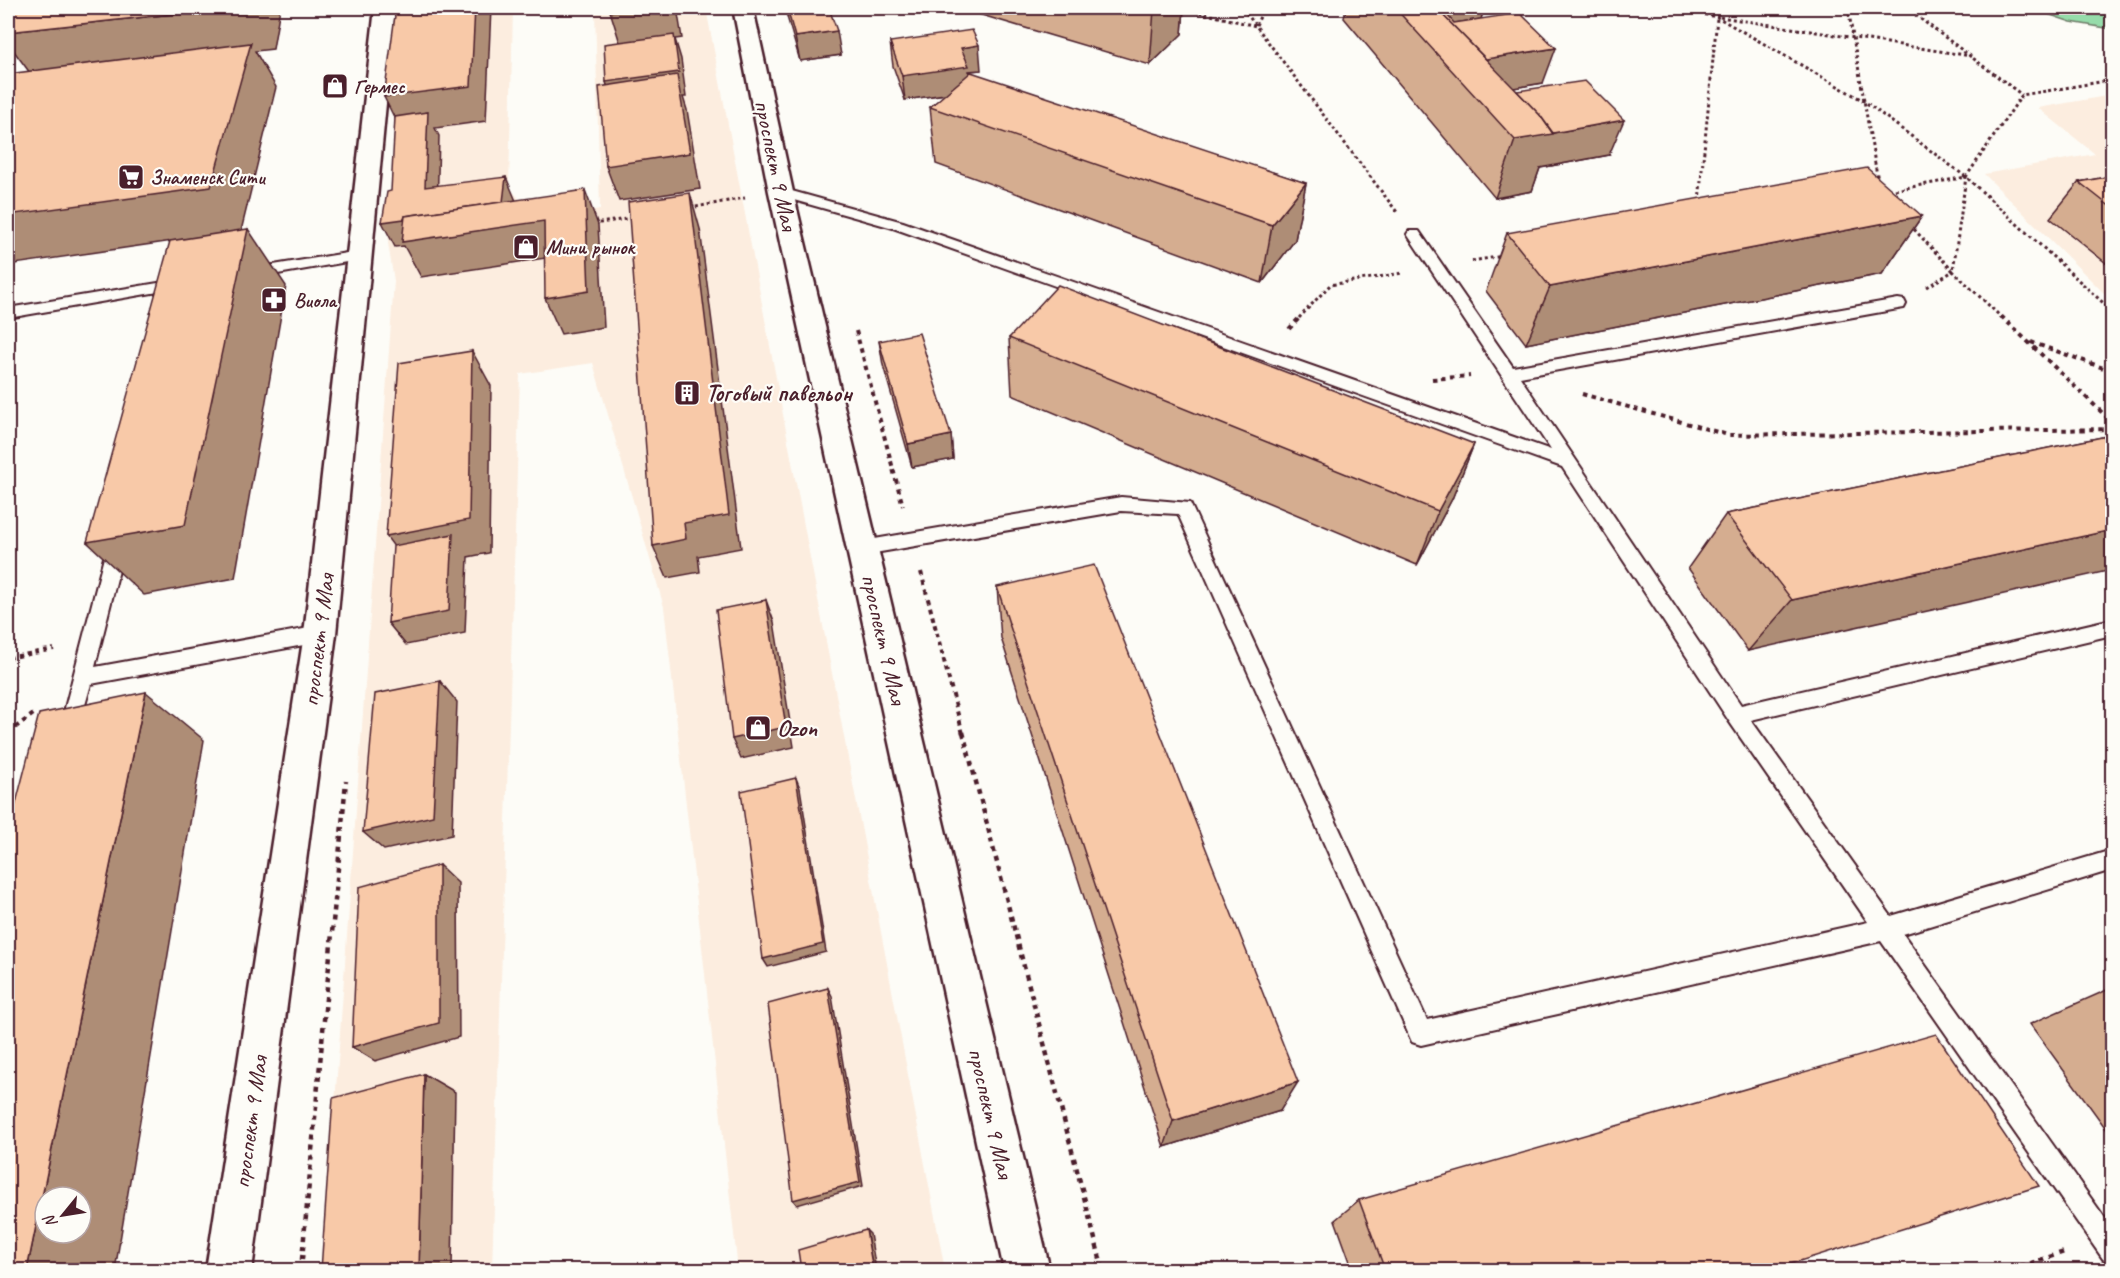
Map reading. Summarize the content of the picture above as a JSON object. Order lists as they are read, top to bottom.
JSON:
{
  "streets": {
    "street": ["проспект 9 Мая"]
  },
  "places": {
    "shop": ["Гермес", "Мини рынок", "Ozon"],
    "supermarket": ["Знаменск Сити"],
    "pharmacy": ["Виола"],
    "building": ["Тоговый павельон"]
  },
  "north": "bottom left"
}
